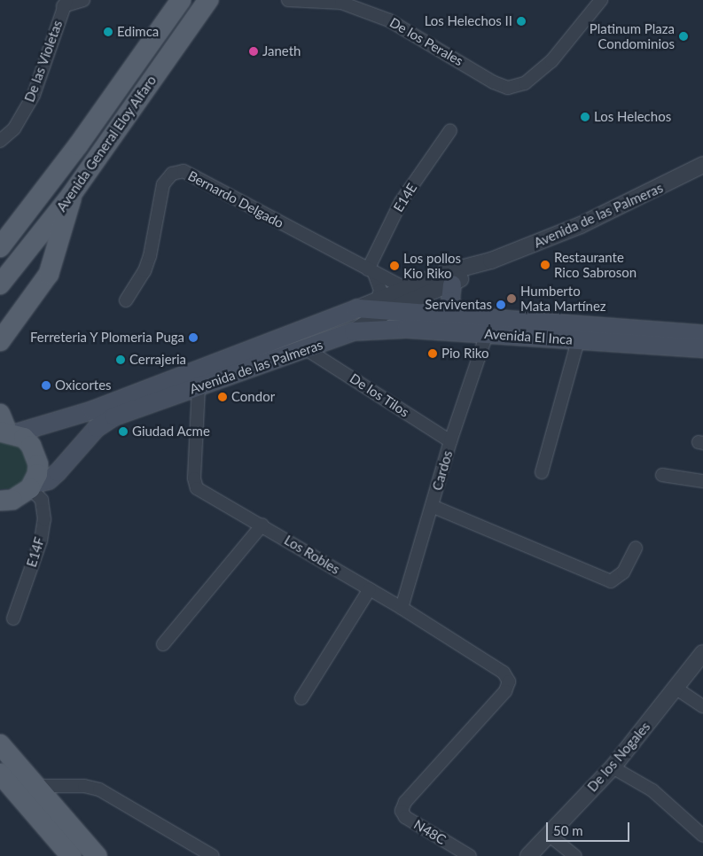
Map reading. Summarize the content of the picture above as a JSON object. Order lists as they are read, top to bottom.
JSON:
{
  "streets": {
    "main road": ["Avenida General Eloy Alfaro", "Avenida de las Palmeras", "Avenida El Inca"],
    "street": [
      "De los Perales",
      "De las Violetas",
      "E14E",
      "Bernardo Delgado",
      "De los Tilos",
      "Cardos",
      "E14F",
      "Los Robles",
      "De los Nogales",
      "N48C"
    ]
  },
  "crossings": [
    ["E14E", "Bernardo Delgado"],
    ["Bernardo Delgado", "Avenida de las Palmeras"],
    ["Avenida de las Palmeras", "Avenida El Inca"],
    ["Avenida de las Palmeras", "De los Tilos"],
    ["Avenida de las Palmeras", "E14F"],
    ["Avenida de las Palmeras", "Los Robles"],
    ["Avenida El Inca", "Cardos"],
    ["De los Tilos", "Cardos"],
    ["Cardos", "Los Robles"],
    ["Los Robles", "N48C"]
  ],
  "places": [
    "Los Helechos II",
    "Edimca",
    "Platinum Plaza Condominios",
    "Janeth",
    "Los Helechos",
    "Restaurante Rico Sabroson",
    "Los pollos Kio Riko",
    "Humberto Mata Martínez",
    "Serviventas",
    "Ferreteria Y Plomeria Puga",
    "Pio Riko",
    "Cerrajeria",
    "Oxicortes",
    "Condor",
    "Giudad Acme"
  ],
  "scale_bar": "50 m"
}
